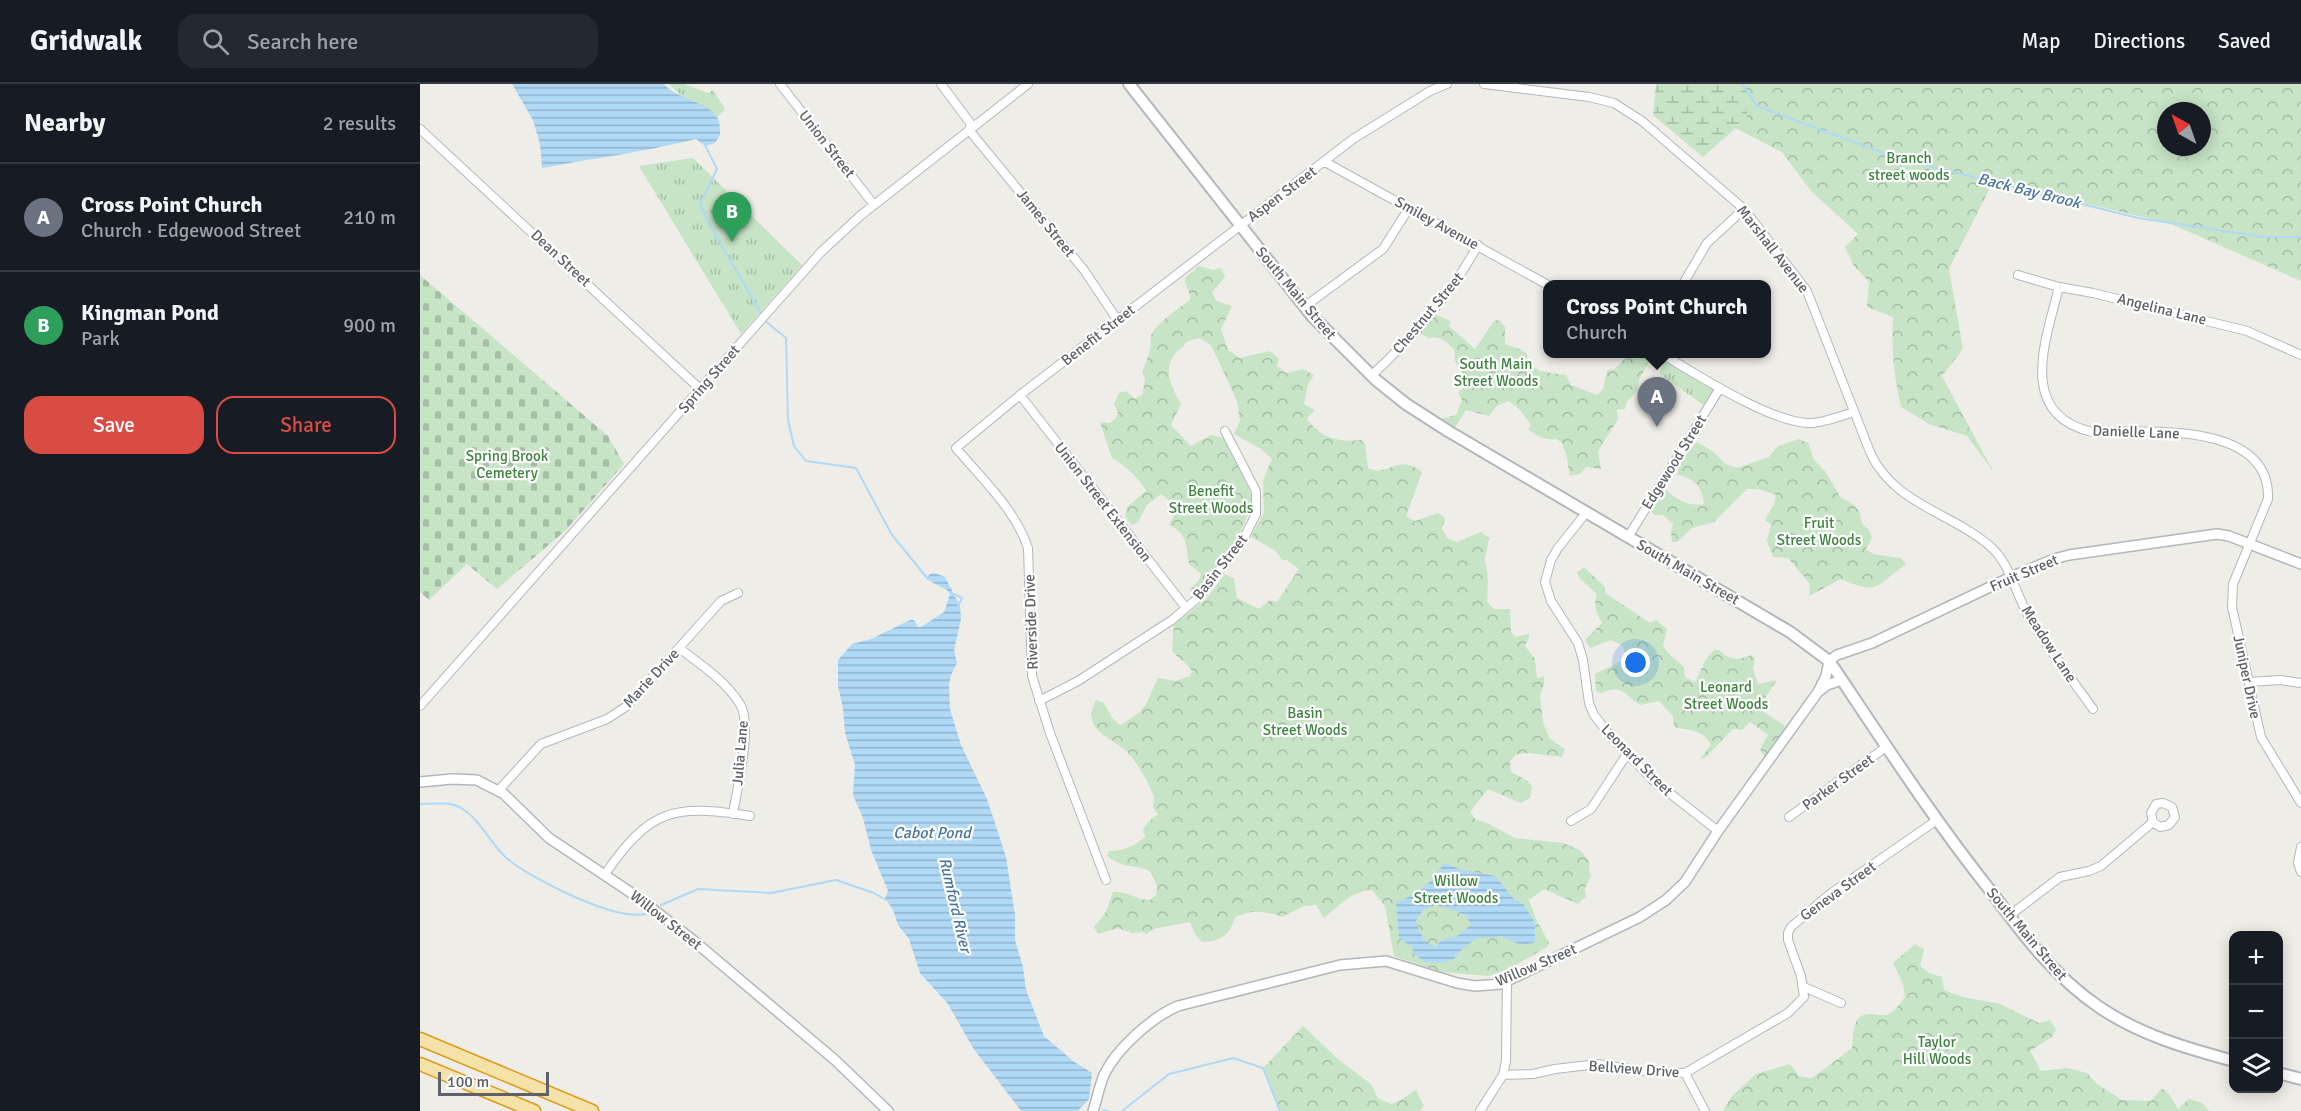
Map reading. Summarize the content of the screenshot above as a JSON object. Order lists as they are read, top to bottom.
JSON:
{
  "streets": {
    "main road": ["South Main Street"],
    "street": [
      "Union Street",
      "Aspen Street",
      "James Street",
      "Smiley Avenue",
      "Marshall Avenue",
      "Dean Street",
      "Angelina Lane",
      "Chestnut Street",
      "Benefit Street",
      "Spring Street",
      "Danielle Lane",
      "Edgewood Street",
      "Union Street Extension",
      "Basin Street",
      "Fruit Street",
      "Riverside Drive",
      "Meadow Lane",
      "Juniper Drive",
      "Marie Drive",
      "Julia Lane",
      "Leonard Street",
      "Parker Street",
      "Geneva Street",
      "Willow Street",
      "Bellview Drive"
    ]
  },
  "crossings": [
    ["Union Street", "Spring Street"],
    ["Aspen Street", "Smiley Avenue"],
    ["Aspen Street", "South Main Street"],
    ["Aspen Street", "Benefit Street"],
    ["James Street", "Benefit Street"],
    ["James Street", "Spring Street"],
    ["Smiley Avenue", "Chestnut Street"],
    ["Marshall Avenue", "Fruit Street"],
    ["Marshall Avenue", "Meadow Lane"],
    ["Dean Street", "Spring Street"],
    ["South Main Street", "Chestnut Street"],
    ["South Main Street", "Benefit Street"],
    ["South Main Street", "Edgewood Street"],
    ["South Main Street", "Fruit Street"],
    ["South Main Street", "Leonard Street"],
    ["South Main Street", "Parker Street"],
    ["South Main Street", "Geneva Street"],
    ["Angelina Lane", "Danielle Lane"],
    ["Benefit Street", "Union Street Extension"],
    ["Benefit Street", "Riverside Drive"],
    ["Danielle Lane", "Fruit Street"],
    ["Danielle Lane", "Juniper Drive"],
    ["Union Street Extension", "Basin Street"],
    ["Basin Street", "Riverside Drive"],
    ["Fruit Street", "Meadow Lane"],
    ["Fruit Street", "Juniper Drive"],
    ["Marie Drive", "Julia Lane"],
    ["Marie Drive", "Willow Street"],
    ["Leonard Street", "Willow Street"],
    ["Geneva Street", "Bellview Drive"]
  ],
  "water": ["Back Bay Brook", "Cabot Pond", "Rumford River"],
  "parks": [
    "Branch street woods",
    "South Main Street Woods",
    "Spring Brook Cemetery",
    "Benefit Street Woods",
    "Fruit Street Woods",
    "Leonard Street Woods",
    "Basin Street Woods",
    "Willow Street Woods",
    "Taylor Hill Woods"
  ],
  "scale_bar": "100 m",
  "north": "top left",
  "page": {
    "header": "Gridwalk",
    "search": "Search here",
    "nav": ["Map", "Directions", "Saved"],
    "heading": ["Nearby", "2 results"],
    "list": [
      {
        "mark": "A",
        "name": "Cross Point Church",
        "note": "Church · Edgewood Street",
        "value": "210 m"
      },
      {
        "mark": "B",
        "name": "Kingman Pond",
        "note": "Park",
        "value": "900 m"
      }
    ],
    "pins": ["B", "A"],
    "popup": ["Cross Point Church", "Church"],
    "buttons": ["Save", "Share"],
    "map_buttons": ["+", "−"],
    "scale": "100 m"
  }
}
